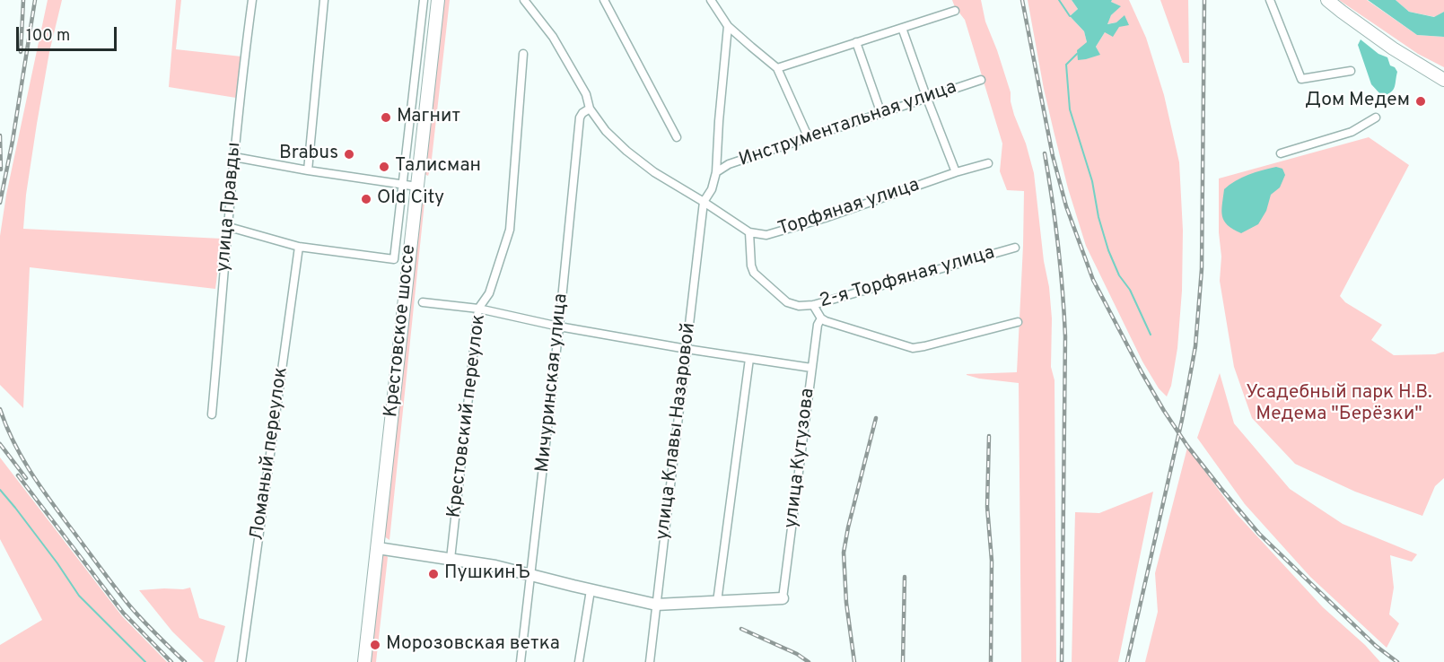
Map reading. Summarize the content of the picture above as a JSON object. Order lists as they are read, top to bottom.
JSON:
{
  "streets": {
    "main road": ["Крестовское шоссе"],
    "street": [
      "Инструментальная улица",
      "улица Правды",
      "Торфяная улица",
      "2-я Торфяная улица",
      "Мичуринская улица",
      "Крестовский переулок",
      "улица Клавы Назаровой",
      "Ломаный переулок",
      "улица Кутузова"
    ]
  },
  "crossings": [
    ["Инструментальная улица", "улица Клавы Назаровой"],
    ["Торфяная улица", "2-я Торфяная улица"]
  ],
  "parks": ["Усадебный парк Н.В. Медема \"Берёзки\""],
  "places": [
    "Дом Медем",
    "Магнит",
    "Brabus",
    "Талисман",
    "Old City",
    "ПушкинЪ",
    "Морозовская ветка"
  ],
  "scale_bar": "100 m"
}
